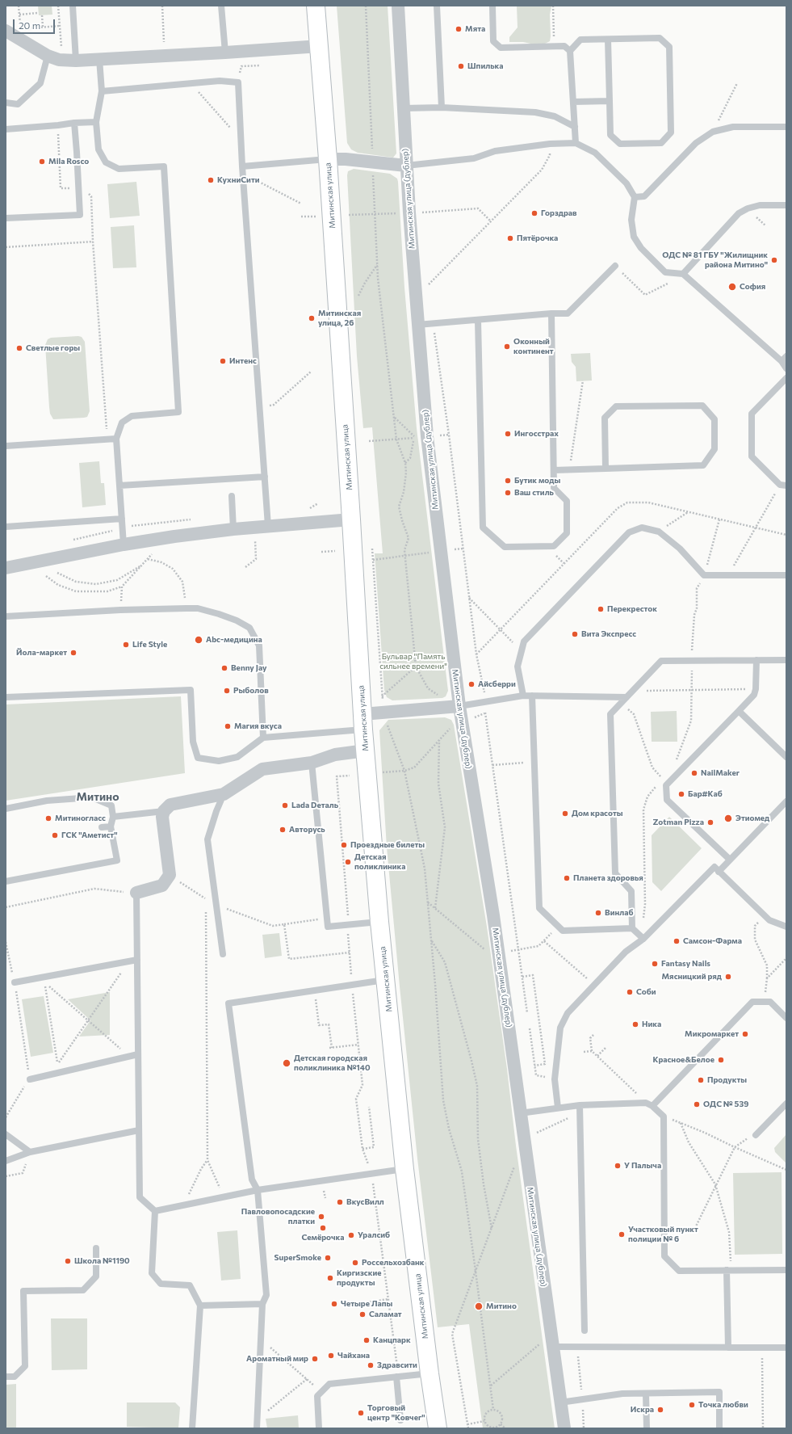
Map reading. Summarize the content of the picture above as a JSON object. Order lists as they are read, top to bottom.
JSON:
{
  "streets": {
    "main road": ["Митинская улица"],
    "street": ["Митинская улица (дублер)"]
  },
  "districts": ["Митино"],
  "parks": ["Бульвар \"Память сильнее времени\""],
  "places": [
    "Мята",
    "Шпилька",
    "Mila Rosco",
    "КухниСити",
    "Горздрав",
    "Пятёрочка",
    "ОДС № 81 ГБУ \"Жилищник района Митино\"",
    "София",
    "Митинская улица, 26",
    "Оконный континент",
    "Светлые горы",
    "Интенс",
    "Ингосстрах",
    "Бутик моды",
    "Ваш стиль",
    "Перекресток",
    "Вита Экспресс",
    "Abc-медицина",
    "Life Style",
    "Йола-маркет",
    "Benny Jay",
    "Айсберри",
    "Рыболов",
    "Магия вкуса",
    "NailMaker",
    "Бар#Каб",
    "Lada Dеталь",
    "Дом красоты",
    "Митиногласс",
    "Этиомед",
    "Zotman Pizza",
    "Авторусь",
    "ГСК \"Аметист\"",
    "Проездные билеты",
    "Детская поликлиника",
    "Планета здоровья",
    "Винлаб",
    "Самсон-Фарма",
    "Fantasy Nails",
    "Мясницкий ряд",
    "Соби",
    "Ника",
    "Микромаркет",
    "Красное&Белое",
    "Детская городская поликлиника №140",
    "Продукты",
    "ОДС № 539",
    "У Палыча",
    "ВкусВилл",
    "Павловопосадские платки",
    "Семёрочка",
    "Участковый пункт полиции № 6",
    "Уралсиб",
    "SuperSmoke",
    "Школа №1190",
    "Россельхозбанк",
    "Киргизские продукты",
    "Четыре Лапы",
    "Митино",
    "Саламат",
    "Канцпарк",
    "Чайхана",
    "Ароматный мир",
    "Здравсити",
    "Точка любви",
    "Искра",
    "Торговый центр \"Ковчег\""
  ],
  "scale_bar": "20 m"
}
